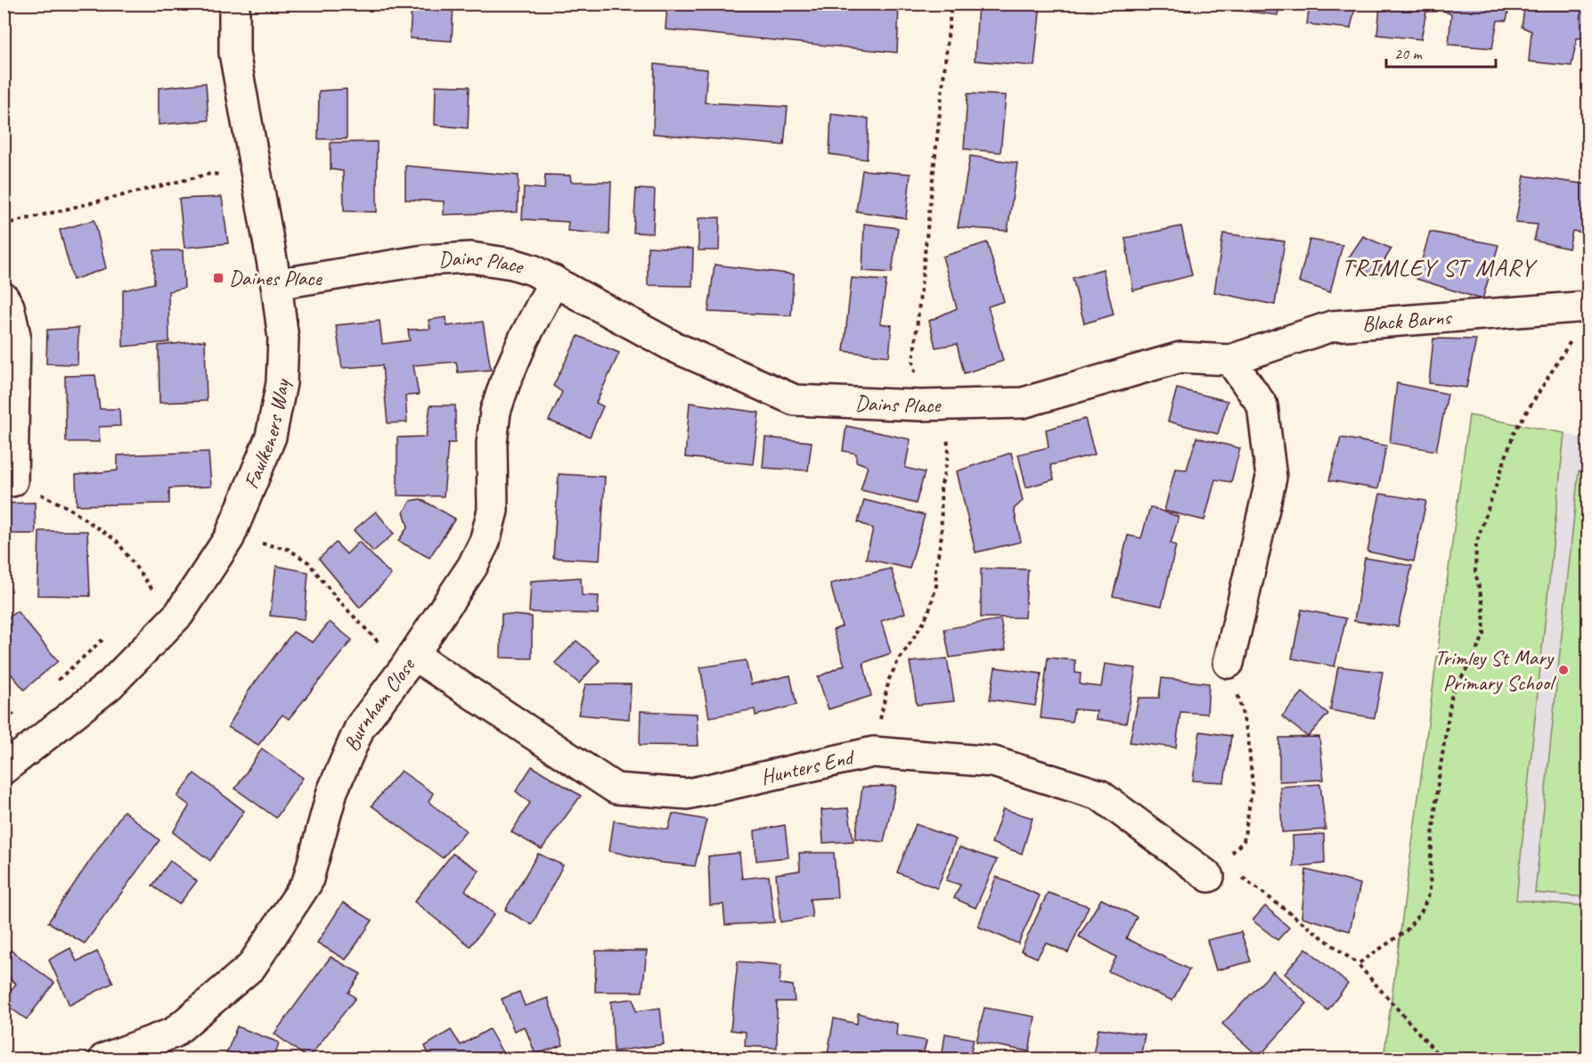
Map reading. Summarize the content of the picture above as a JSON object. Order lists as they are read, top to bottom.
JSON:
{
  "streets": {
    "street": [
      "Dains Place",
      "Black Barns",
      "Faulkeners Way",
      "Burnham Close",
      "Hunters End"
    ]
  },
  "crossings": [
    ["Dains Place", "Black Barns"],
    ["Dains Place", "Faulkeners Way"],
    ["Dains Place", "Burnham Close"],
    ["Burnham Close", "Hunters End"]
  ],
  "districts": ["TRIMLEY ST MARY"],
  "places": {
    "transit": ["Daines Place"],
    "other": ["Trimley St Mary Primary School"]
  },
  "scale_bar": "20 m"
}
